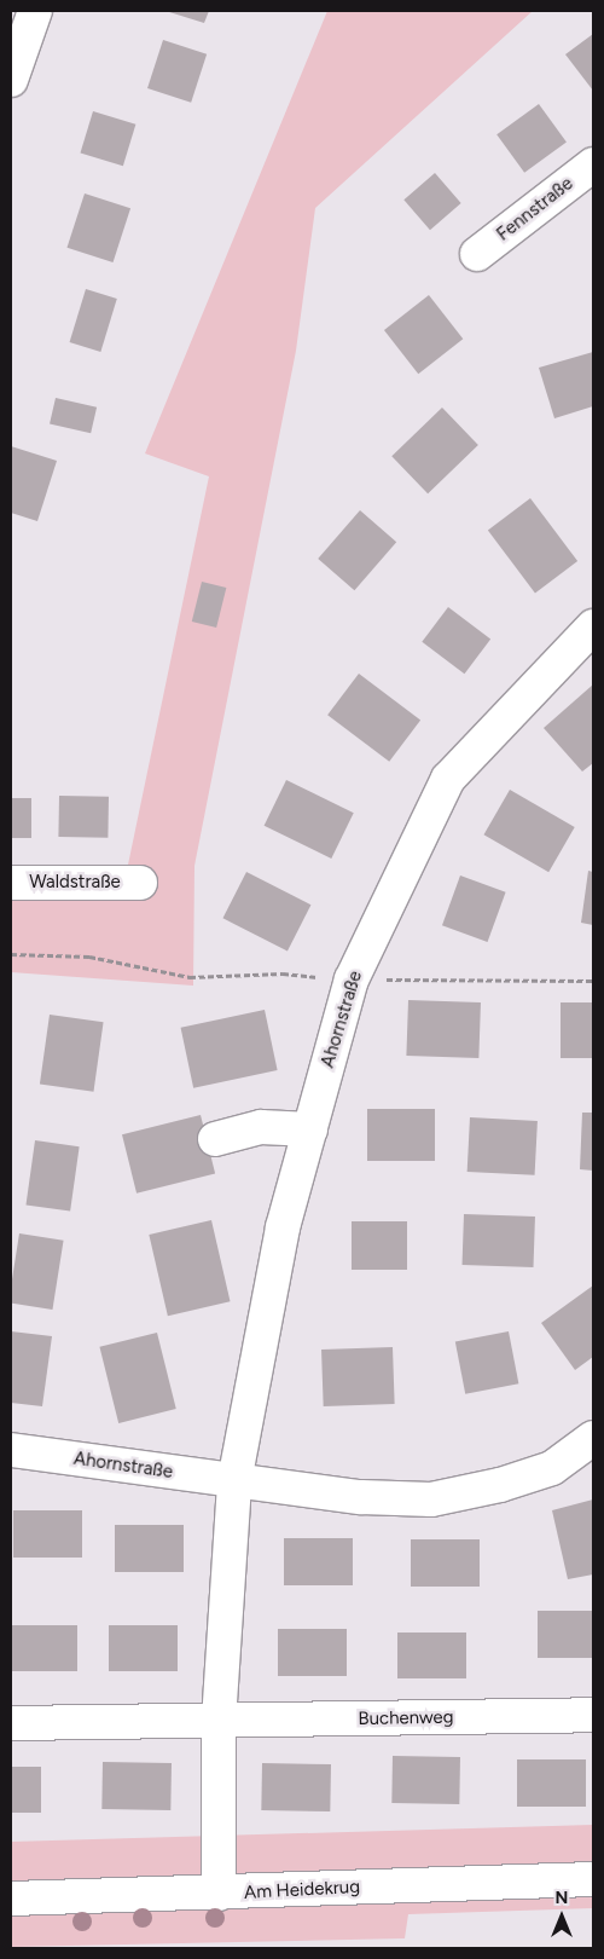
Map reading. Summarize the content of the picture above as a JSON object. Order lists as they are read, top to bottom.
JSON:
{
  "streets": {
    "street": [
      "Fennstraße",
      "Waldstraße",
      "Ahornstraße",
      "Buchenweg",
      "Am Heidekrug"
    ]
  },
  "north": "top"
}
